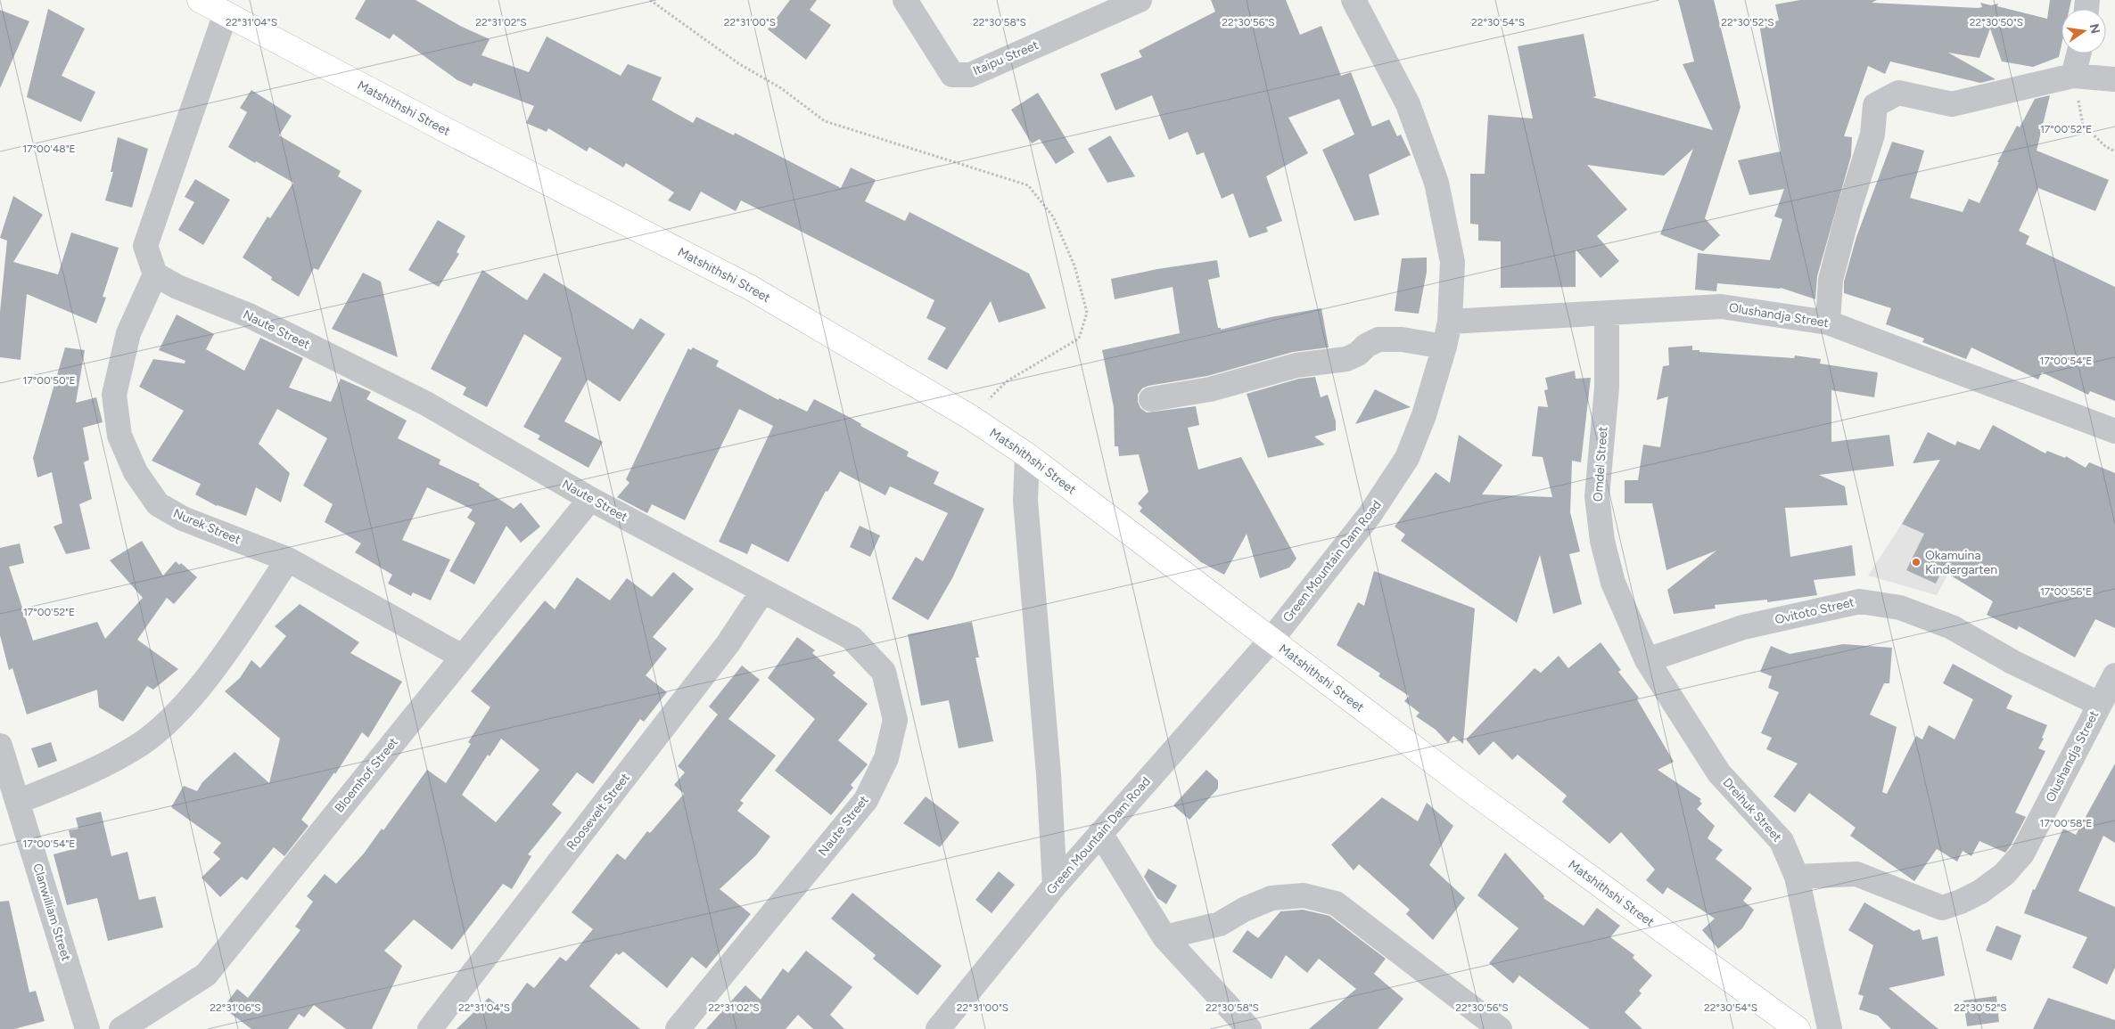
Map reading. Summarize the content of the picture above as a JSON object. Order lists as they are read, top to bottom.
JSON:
{
  "streets": {
    "main road": ["Matshithshi Street"],
    "street": [
      "Itaipu Street",
      "Olushandja Street",
      "Naute Street",
      "Omdel Street",
      "Nurek Street",
      "Green Mountain Dam Road",
      "Ovitoto Street",
      "Bloemhof Street",
      "Dreihuk Street",
      "Roosevelt Street",
      "Clanwilliam Street"
    ]
  },
  "crossings": [
    ["Matshithshi Street", "Green Mountain Dam Road"],
    ["Olushandja Street", "Omdel Street"],
    ["Olushandja Street", "Green Mountain Dam Road"],
    ["Olushandja Street", "Ovitoto Street"],
    ["Olushandja Street", "Dreihuk Street"],
    ["Naute Street", "Nurek Street"],
    ["Naute Street", "Bloemhof Street"],
    ["Naute Street", "Roosevelt Street"],
    ["Omdel Street", "Ovitoto Street"],
    ["Omdel Street", "Dreihuk Street"],
    ["Nurek Street", "Bloemhof Street"],
    ["Ovitoto Street", "Dreihuk Street"]
  ],
  "places": ["Okamuina Kindergarten"],
  "north": "right",
  "coordinates": [
    "22°31'04\"S",
    "22°31'02\"S",
    "22°31'00\"S",
    "22°30'58\"S",
    "22°30'56\"S",
    "22°30'54\"S",
    "22°30'52\"S",
    "22°30'50\"S",
    "17°00'52\"E",
    "17°00'48\"E",
    "17°00'54\"E",
    "17°00'50\"E",
    "17°00'56\"E",
    "17°00'58\"E",
    "22°31'06\"S"
  ]
}
